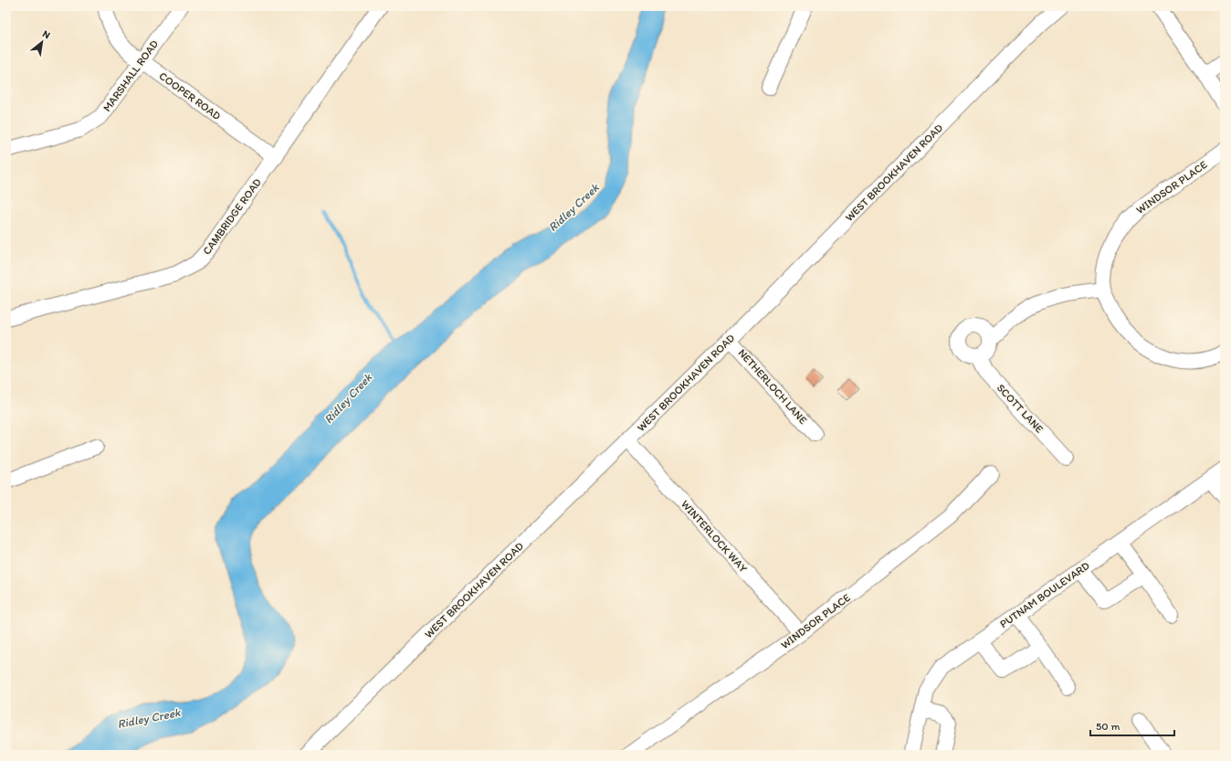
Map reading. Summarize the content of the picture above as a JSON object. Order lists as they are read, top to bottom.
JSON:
{
  "streets": {
    "street": [
      "MARSHALL ROAD",
      "COOPER ROAD",
      "WEST BROOKHAVEN ROAD",
      "WINDSOR PLACE",
      "CAMBRIDGE ROAD",
      "NETHERLOCH LANE",
      "SCOTT LANE",
      "WINTERLOCK WAY",
      "PUTNAM BOULEVARD"
    ]
  },
  "crossings": [
    ["MARSHALL ROAD", "COOPER ROAD"],
    ["COOPER ROAD", "CAMBRIDGE ROAD"],
    ["WEST BROOKHAVEN ROAD", "NETHERLOCH LANE"],
    ["WEST BROOKHAVEN ROAD", "WINTERLOCK WAY"],
    ["WINDSOR PLACE", "WINTERLOCK WAY"]
  ],
  "water": ["Ridley Creek"],
  "scale_bar": "50 m",
  "north": "top right"
}
